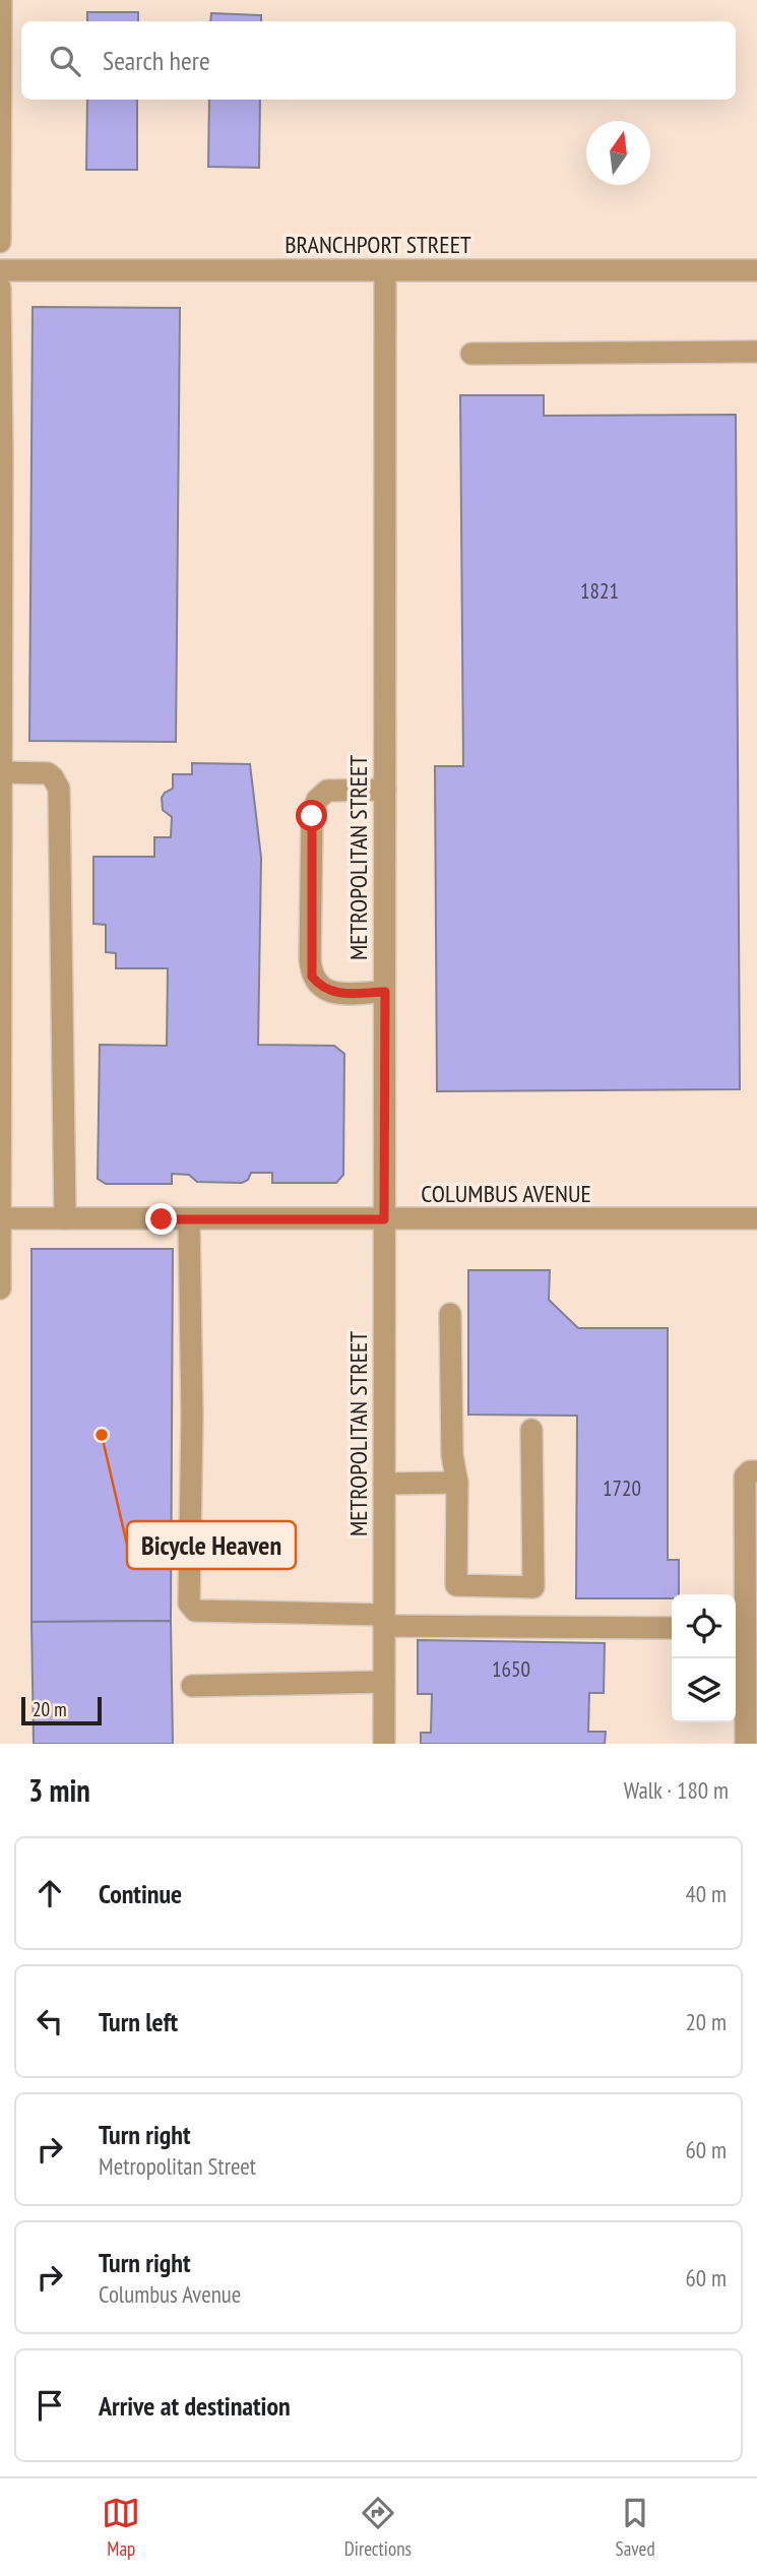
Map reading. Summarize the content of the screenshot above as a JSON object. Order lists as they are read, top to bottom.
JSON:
{
  "streets": {
    "street": ["BRANCHPORT STREET", "METROPOLITAN STREET", "COLUMBUS AVENUE"]
  },
  "crossings": [
    ["BRANCHPORT STREET", "METROPOLITAN STREET"],
    ["METROPOLITAN STREET", "COLUMBUS AVENUE"]
  ],
  "places": ["Bicycle Heaven"],
  "house_numbers": ["1821", "1720", "1650"],
  "scale_bar": "20 m",
  "north": "top",
  "page": {
    "search": "Search here",
    "scale": "20 m",
    "heading": ["3 min", "Walk · 180 m"],
    "list": [
      ["Continue", "40 m"],
      ["Turn left", "20 m"],
      ["Turn right", "Metropolitan Street", "60 m"],
      ["Turn right", "Columbus Avenue", "60 m"],
      "Arrive at destination"
    ],
    "nav": ["Map", "Directions", "Saved"]
  }
}
